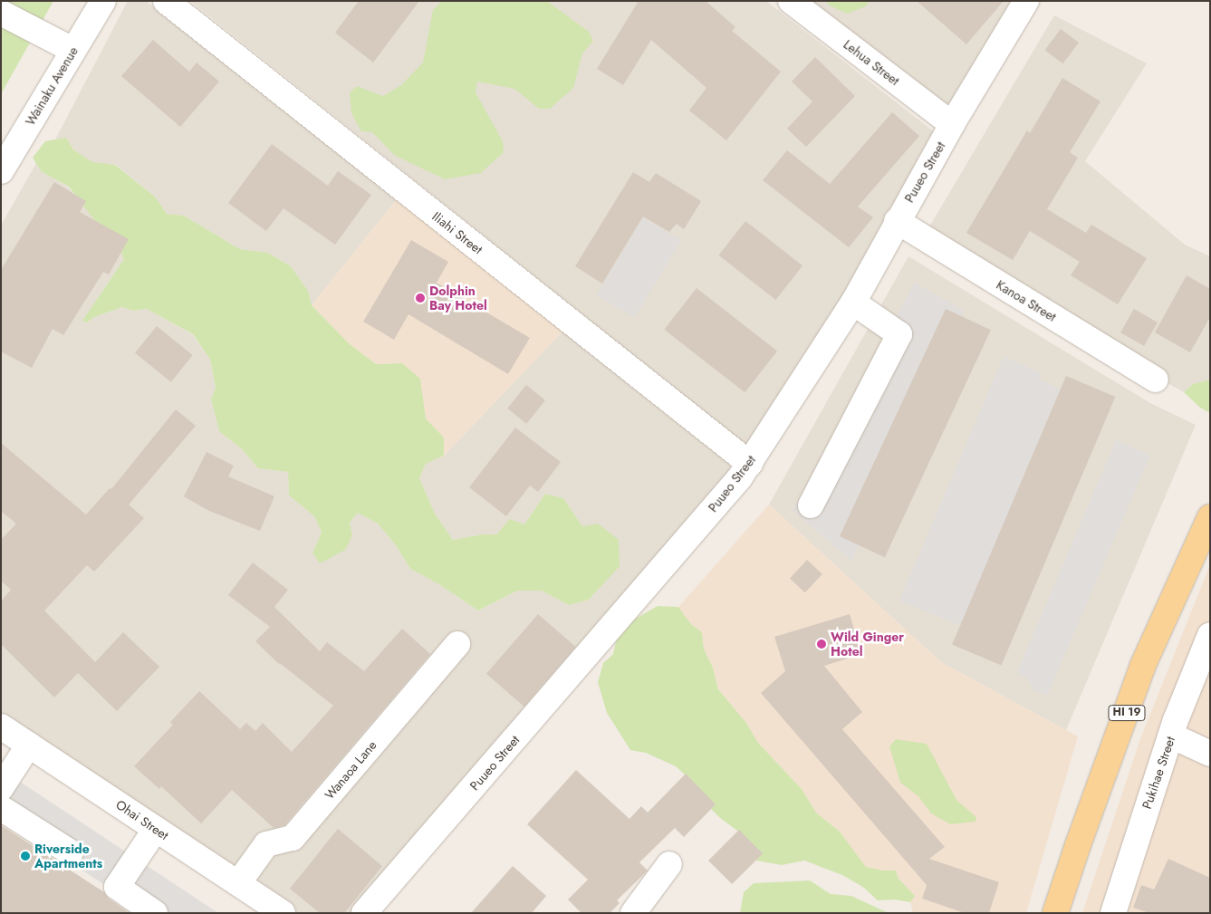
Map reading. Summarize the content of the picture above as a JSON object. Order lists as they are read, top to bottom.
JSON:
{
  "streets": {
    "main road": ["HI 19"],
    "street": [
      "Lehua Street",
      "Wainaku Avenue",
      "Puueo Street",
      "Iliahi Street",
      "Kanoa Street",
      "Wanaoa Lane",
      "Pukihae Street",
      "Ohai Street"
    ]
  },
  "crossings": [
    ["Lehua Street", "Puueo Street"],
    ["Puueo Street", "Iliahi Street"],
    ["Puueo Street", "Kanoa Street"],
    ["Wanaoa Lane", "Ohai Street"]
  ],
  "places": ["Dolphin Bay Hotel", "Wild Ginger Hotel", "Riverside Apartments"]
}
